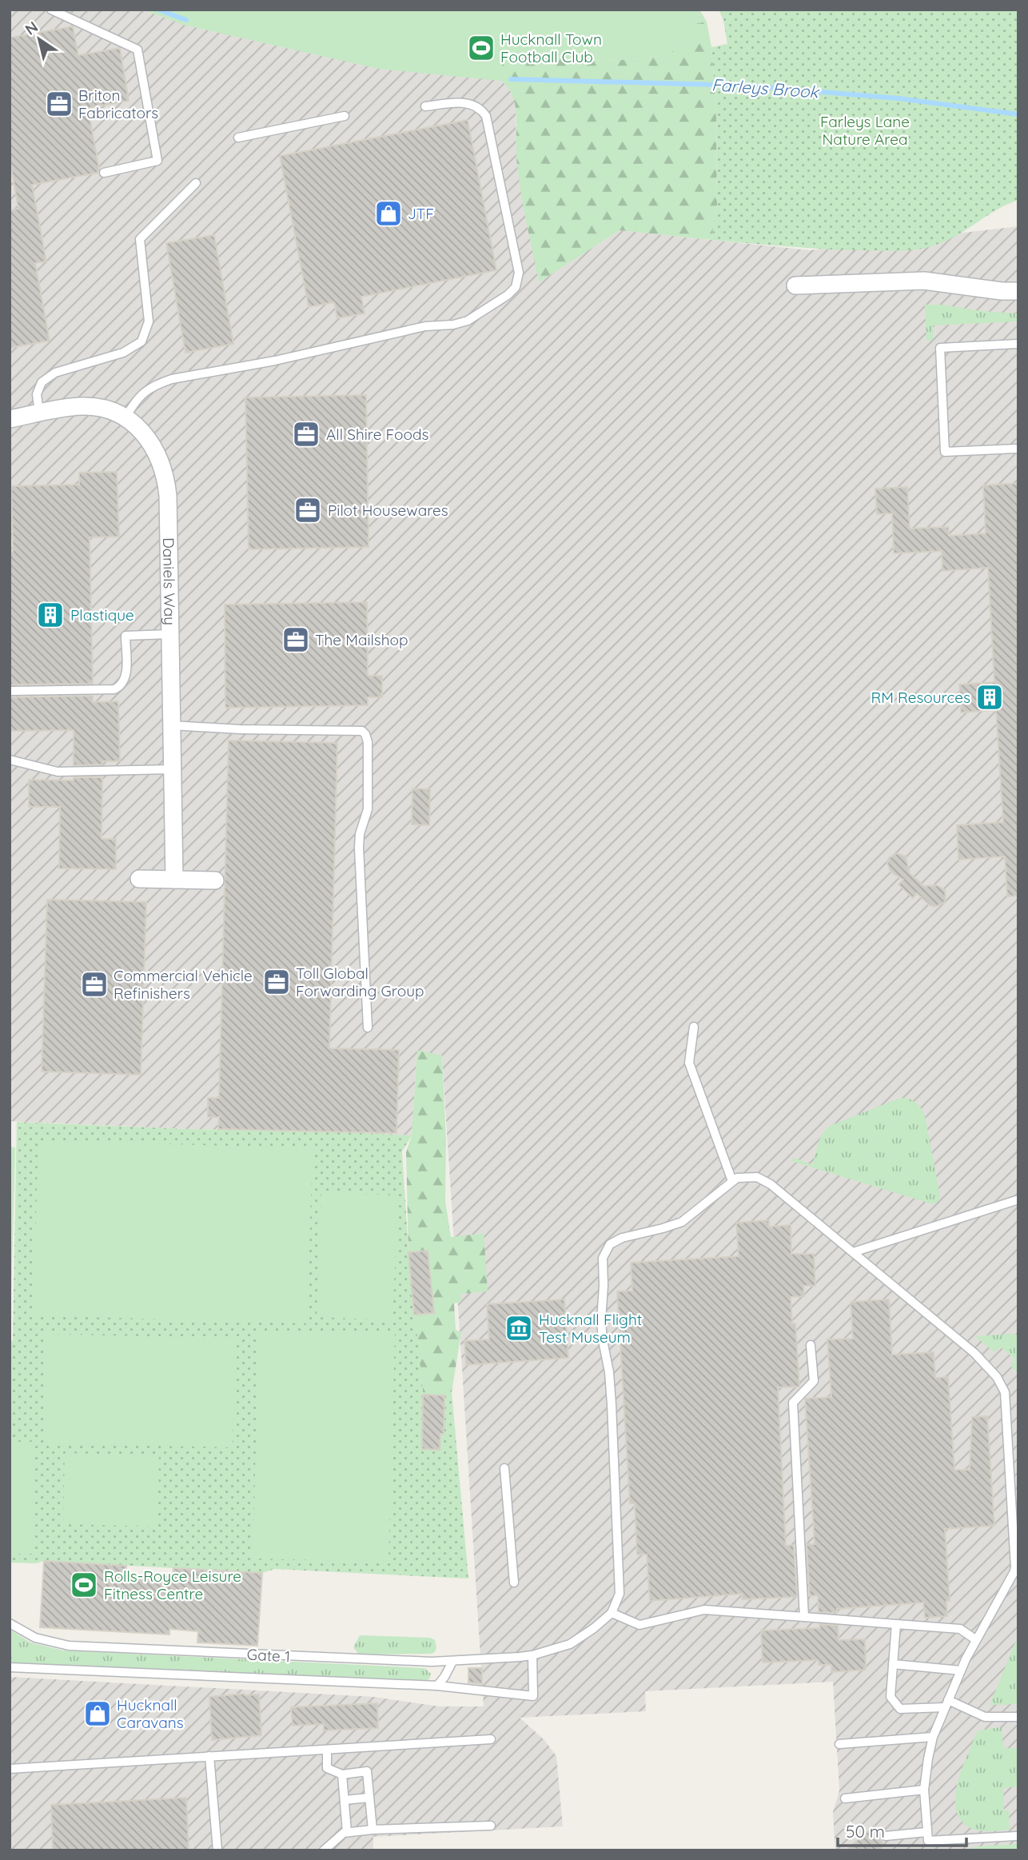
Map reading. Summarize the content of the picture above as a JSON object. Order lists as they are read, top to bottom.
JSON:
{
  "streets": {
    "street": ["Daniels Way"],
    "lane": ["Gate 1"]
  },
  "water": ["Farleys Brook"],
  "parks": ["Farleys Lane Nature Area"],
  "places": {
    "sports": ["Hucknall Town Football Club", "Rolls-Royce Leisure Fitness Centre"],
    "office": [
      "Briton Fabricators",
      "All Shire Foods",
      "Pilot Housewares",
      "The Mailshop",
      "Toll Global Forwarding Group",
      "Commercial Vehicle Refinishers"
    ],
    "shop": ["JTF", "Hucknall Caravans"],
    "building": ["Plastique", "RM Resources"],
    "museum": ["Hucknall Flight Test Museum"]
  },
  "scale_bar": "50 m",
  "north": "top left"
}
